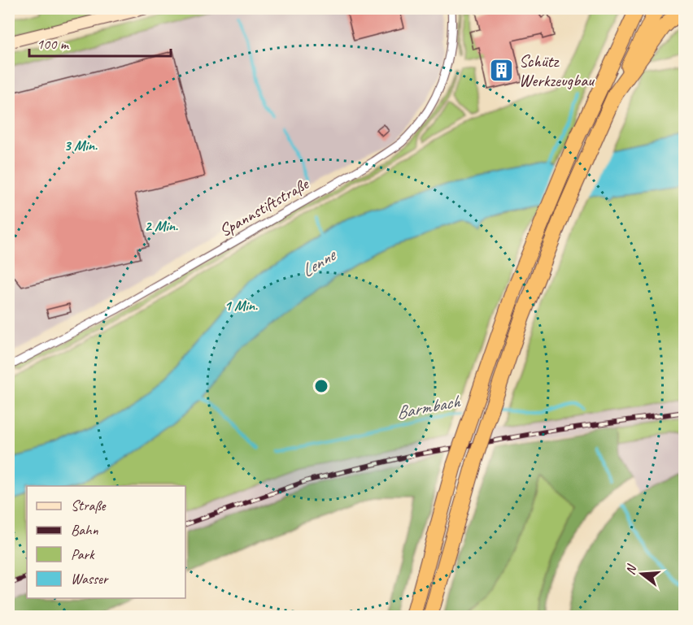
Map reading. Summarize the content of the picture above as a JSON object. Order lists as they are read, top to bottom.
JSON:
{
  "streets": {
    "street": ["Spannstiftstraße"]
  },
  "water": ["Lenne", "Barmbach"],
  "places": {
    "building": ["Schütz Werkzeugbau"]
  },
  "legend": [
    "Straße",
    "Bahn",
    "Park",
    "Wasser"
  ],
  "scale_bar": "100 m",
  "north": "left",
  "rings": ["3 Min.", "2 Min.", "1 Min."]
}
